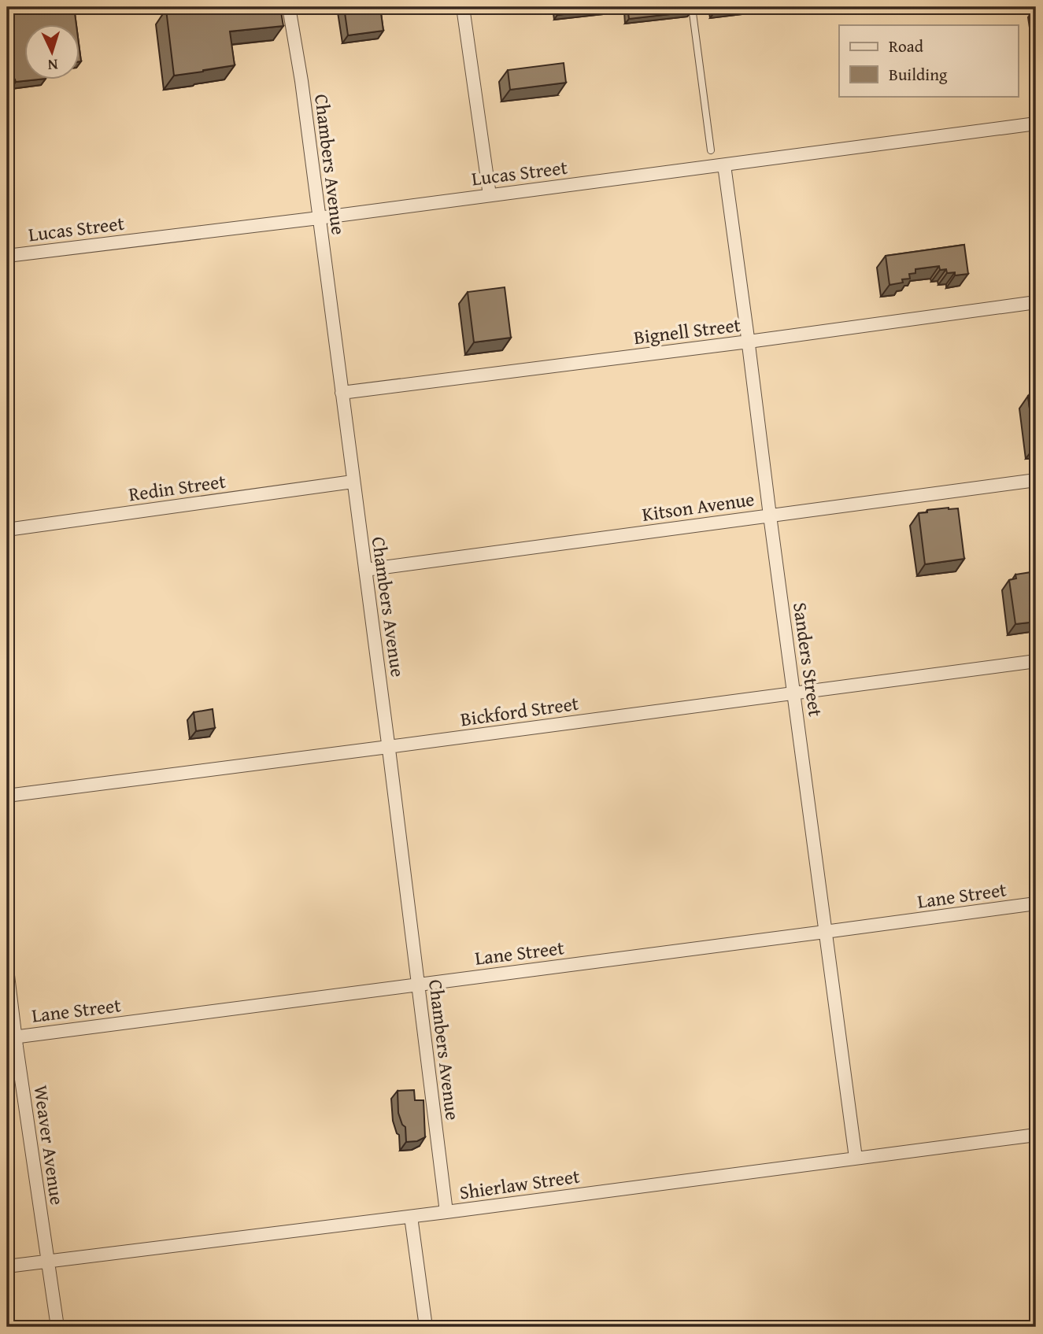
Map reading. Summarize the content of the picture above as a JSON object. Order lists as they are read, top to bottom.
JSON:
{
  "streets": {
    "street": [
      "Chambers Avenue",
      "Lucas Street",
      "Bignell Street",
      "Redin Street",
      "Kitson Avenue",
      "Sanders Street",
      "Bickford Street",
      "Lane Street",
      "Weaver Avenue",
      "Shierlaw Street"
    ]
  },
  "crossings": [
    ["Chambers Avenue", "Lucas Street"],
    ["Chambers Avenue", "Bignell Street"],
    ["Chambers Avenue", "Redin Street"],
    ["Chambers Avenue", "Kitson Avenue"],
    ["Chambers Avenue", "Bickford Street"],
    ["Chambers Avenue", "Lane Street"],
    ["Chambers Avenue", "Shierlaw Street"],
    ["Lucas Street", "Sanders Street"],
    ["Bignell Street", "Sanders Street"],
    ["Kitson Avenue", "Sanders Street"],
    ["Sanders Street", "Bickford Street"],
    ["Sanders Street", "Lane Street"],
    ["Sanders Street", "Shierlaw Street"],
    ["Lane Street", "Weaver Avenue"],
    ["Weaver Avenue", "Shierlaw Street"]
  ],
  "legend": ["Road", "Building"],
  "north": "bottom"
}
